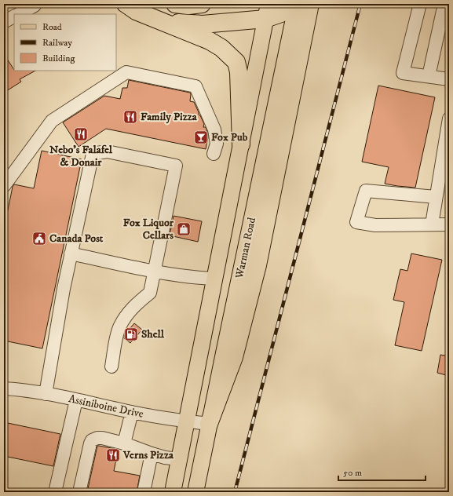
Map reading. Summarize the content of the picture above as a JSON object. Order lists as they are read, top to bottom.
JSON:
{
  "streets": {
    "main road": ["Warman Road"],
    "street": ["Assiniboine Drive"]
  },
  "crossings": [
    ["Warman Road", "Assiniboine Drive"]
  ],
  "places": {
    "restaurant": ["Family Pizza", "Nebo's Falafel & Donair", "Verns Pizza"],
    "bar": ["Fox Pub"],
    "shop": ["Fox Liquor Cellars"],
    "public building": ["Canada Post"],
    "fuel station": ["Shell"]
  },
  "legend": ["Road", "Railway", "Building"],
  "scale_bar": "50 m"
}
